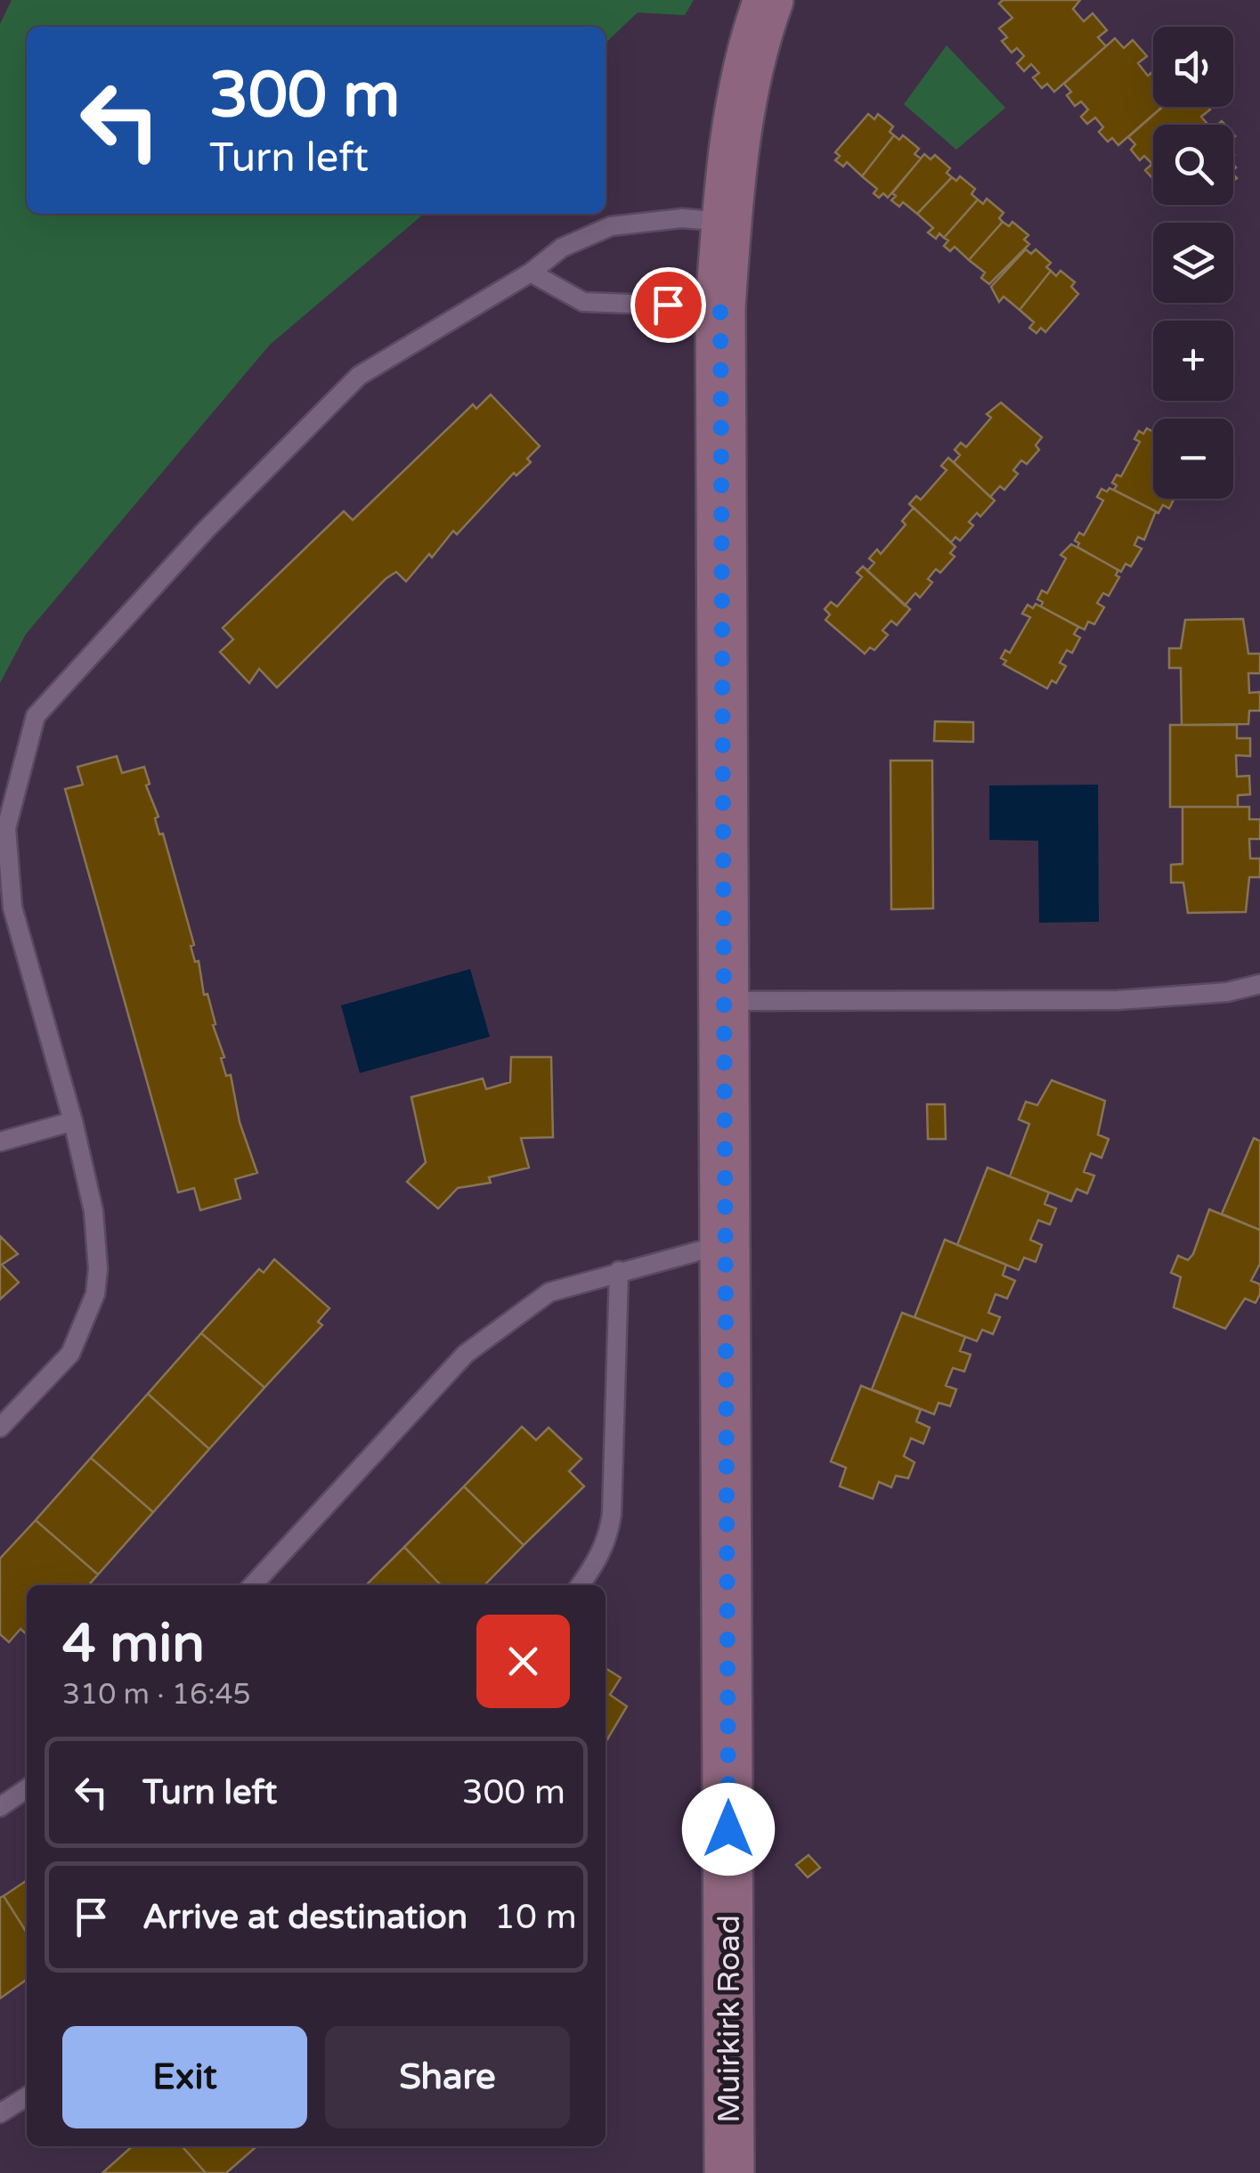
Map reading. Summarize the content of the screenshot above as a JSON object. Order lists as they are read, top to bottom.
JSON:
{
  "streets": {
    "main road": ["Muirkirk Road"]
  },
  "page": {
    "map_buttons": ["+", "−"],
    "turn": ["300 m", "Turn left"],
    "heading": ["4 min", "310 m · 16:45"],
    "list": [
      {
        "name": "Turn left",
        "value": "300 m"
      },
      {
        "name": "Arrive at destination",
        "value": "10 m"
      }
    ],
    "buttons": ["Exit", "Share"]
  }
}
